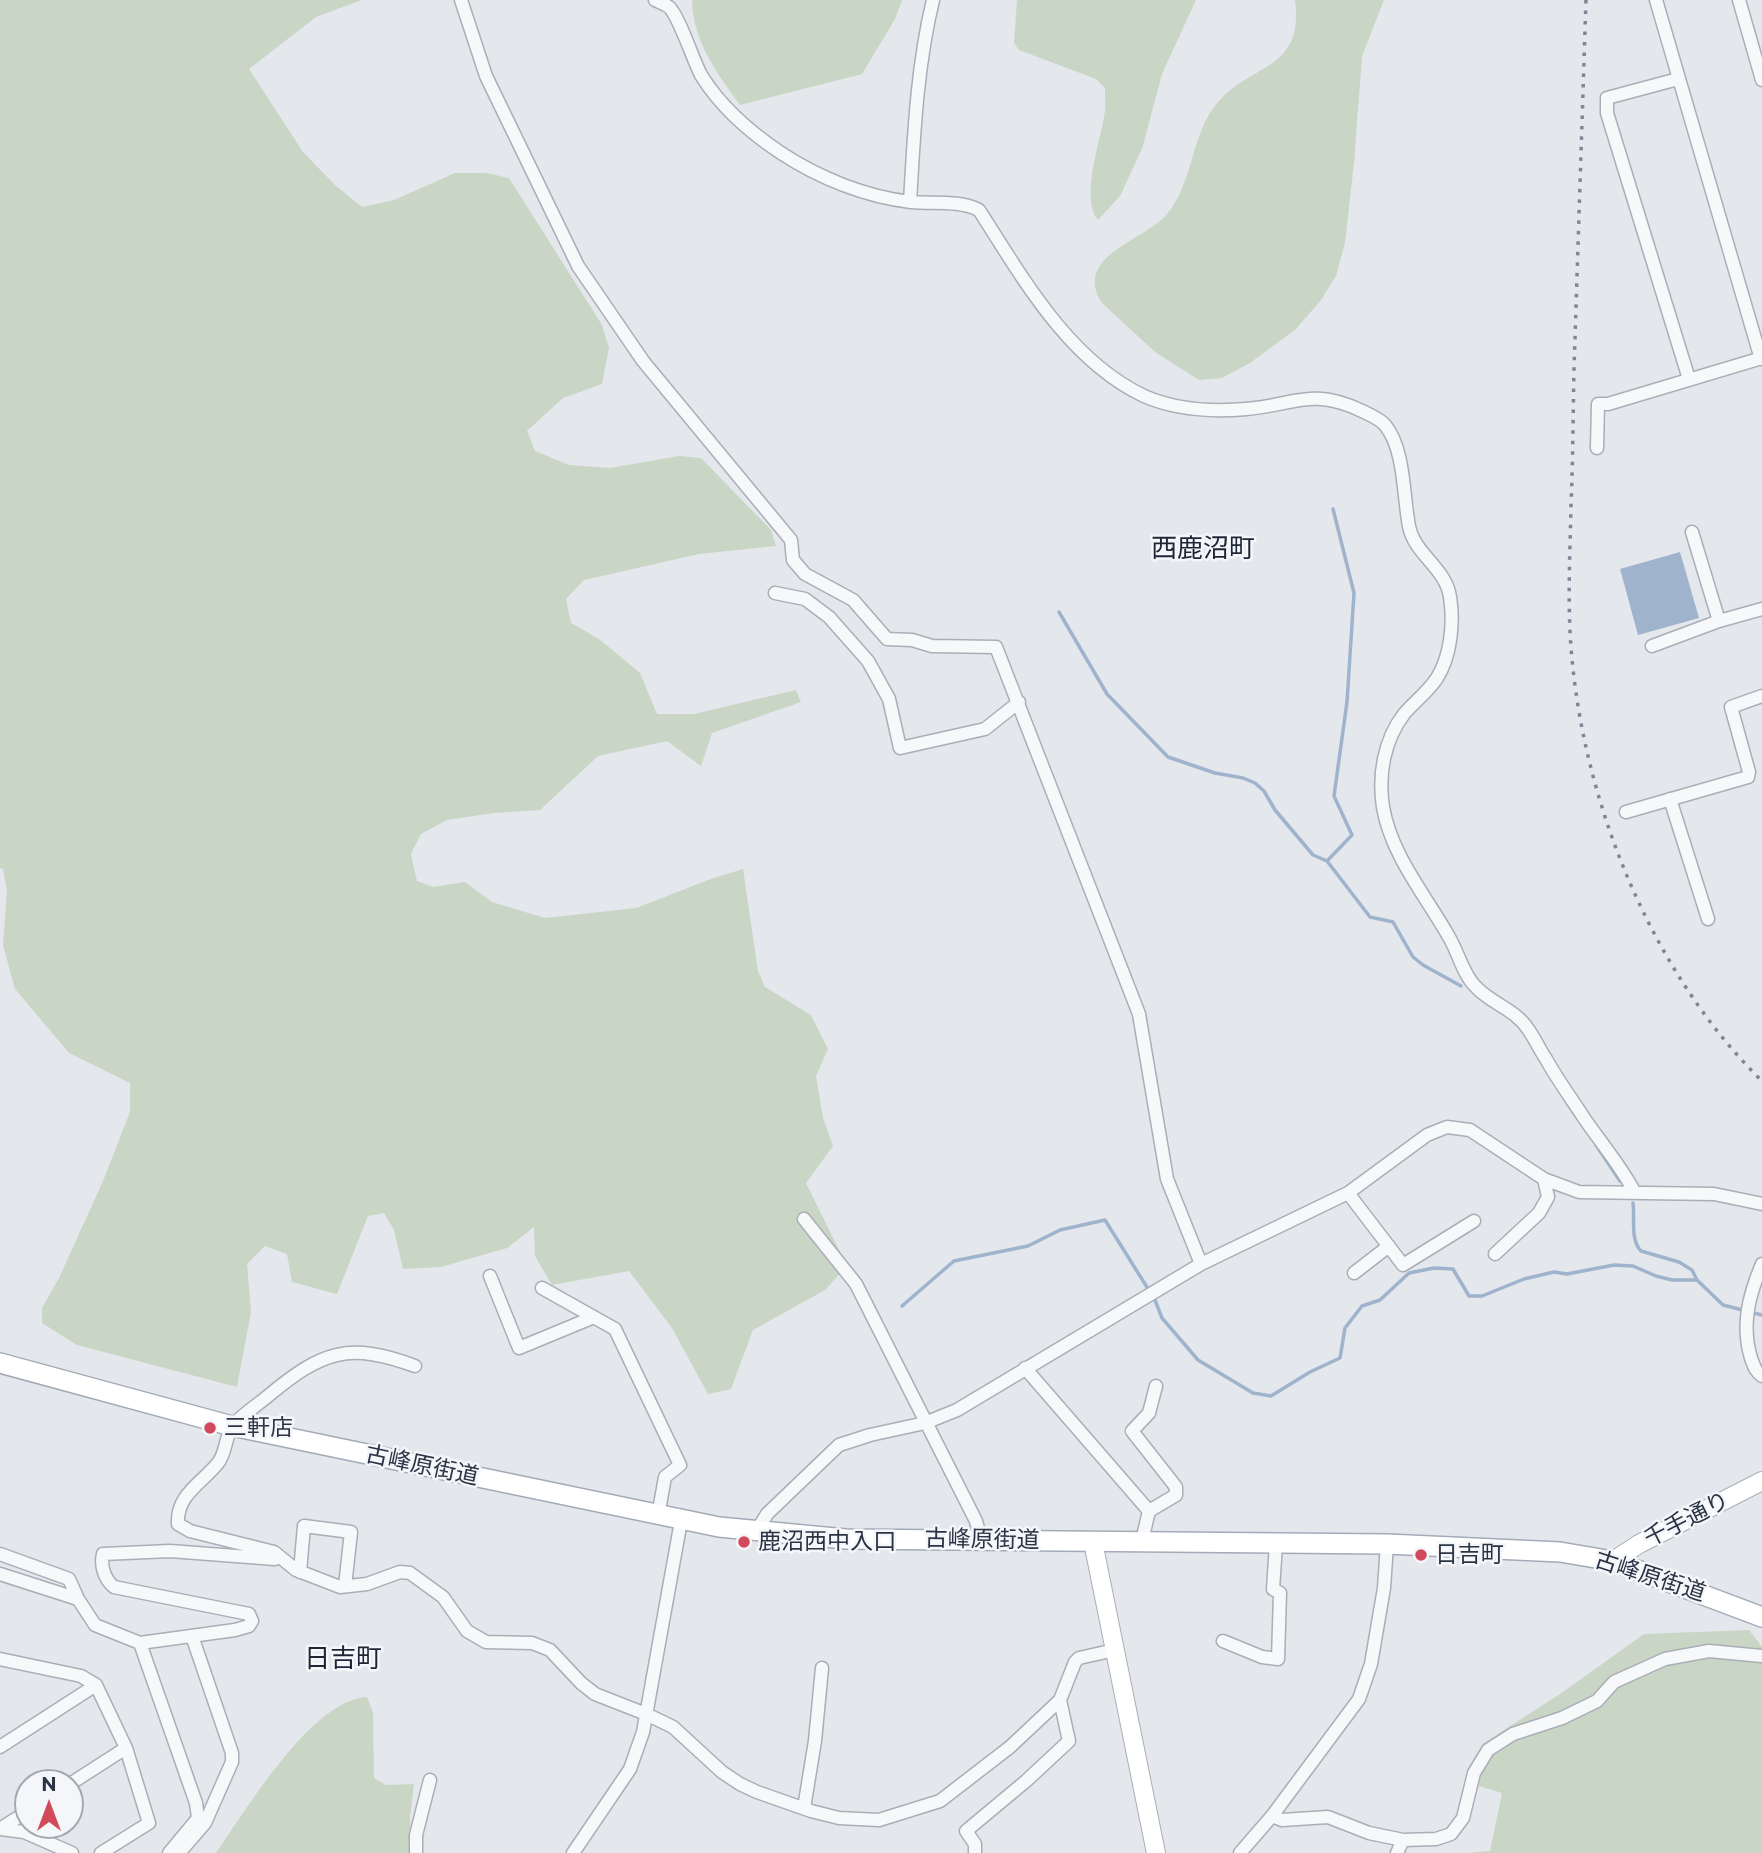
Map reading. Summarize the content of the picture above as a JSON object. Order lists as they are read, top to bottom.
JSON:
{
  "streets": {
    "main road": ["古峰原街道"],
    "street": ["千手通り"]
  },
  "crossings": [
    ["古峰原街道", "千手通り"]
  ],
  "districts": ["西鹿沼町", "日吉町"],
  "places": ["三軒店", "鹿沼西中入口", "日吉町"],
  "north": "top"
}
